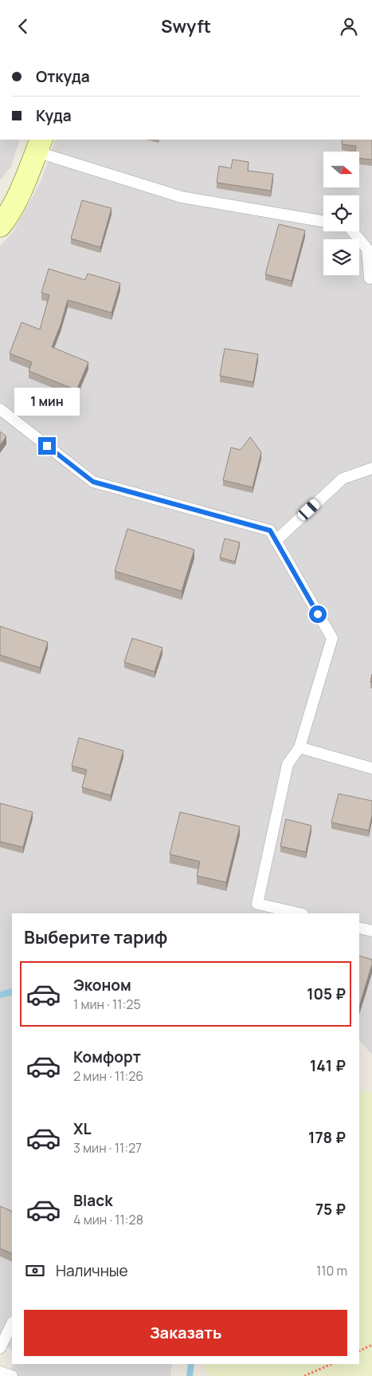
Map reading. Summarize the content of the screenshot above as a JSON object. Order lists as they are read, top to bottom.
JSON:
{
  "north": "right",
  "page": {
    "header": "Swyft",
    "banner": ["Откуда", "Куда"],
    "bubble": "1 мин",
    "heading": "Выберите тариф",
    "list": [
      {
        "name": "Эконом",
        "note": "1 мин · 11:25",
        "value": "105 ₽"
      },
      {
        "name": "Комфорт",
        "note": "2 мин · 11:26",
        "value": "141 ₽"
      },
      {
        "name": "XL",
        "note": "3 мин · 11:27",
        "value": "178 ₽"
      },
      {
        "name": "Black",
        "note": "4 мин · 11:28",
        "value": "75 ₽"
      }
    ],
    "pay": ["Наличные", "110 m"],
    "buttons": "Заказать"
  }
}
